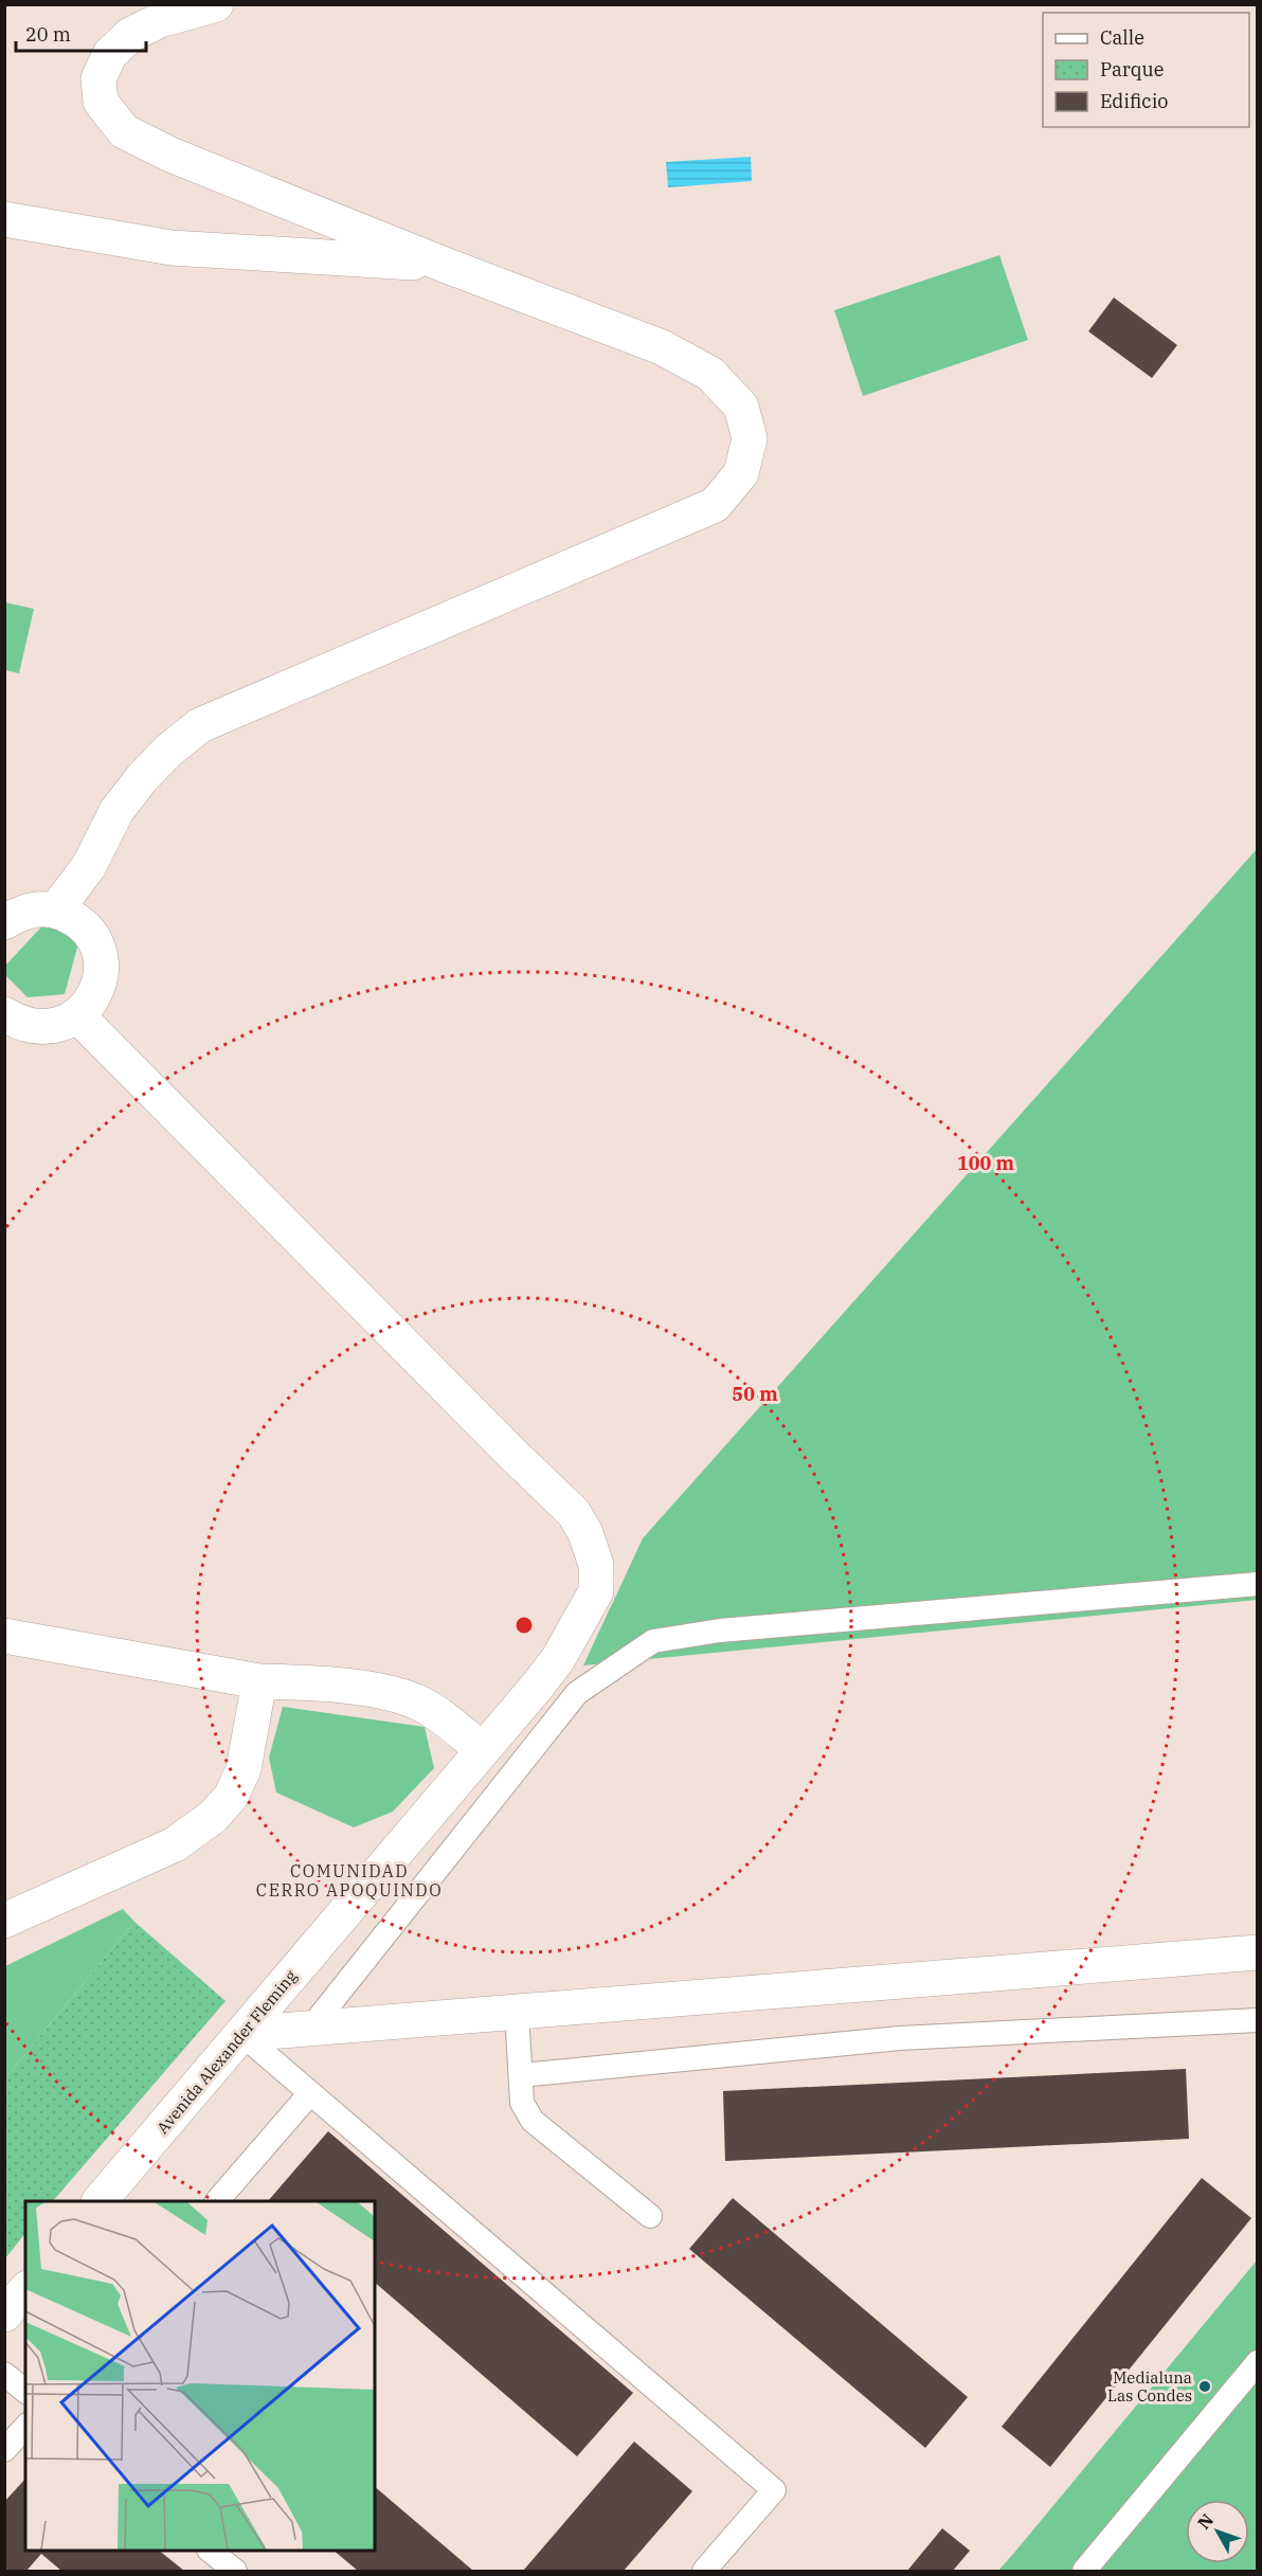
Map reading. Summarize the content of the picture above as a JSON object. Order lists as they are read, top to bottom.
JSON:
{
  "streets": {
    "street": ["Avenida Alexander Fleming"]
  },
  "districts": ["COMUNIDAD CERRO APOQUINDO"],
  "places": ["Medialuna Las Condes"],
  "legend": ["Calle", "Parque", "Edificio"],
  "scale_bar": "20 m",
  "north": "top left",
  "rings": ["100 m", "50 m"]
}
